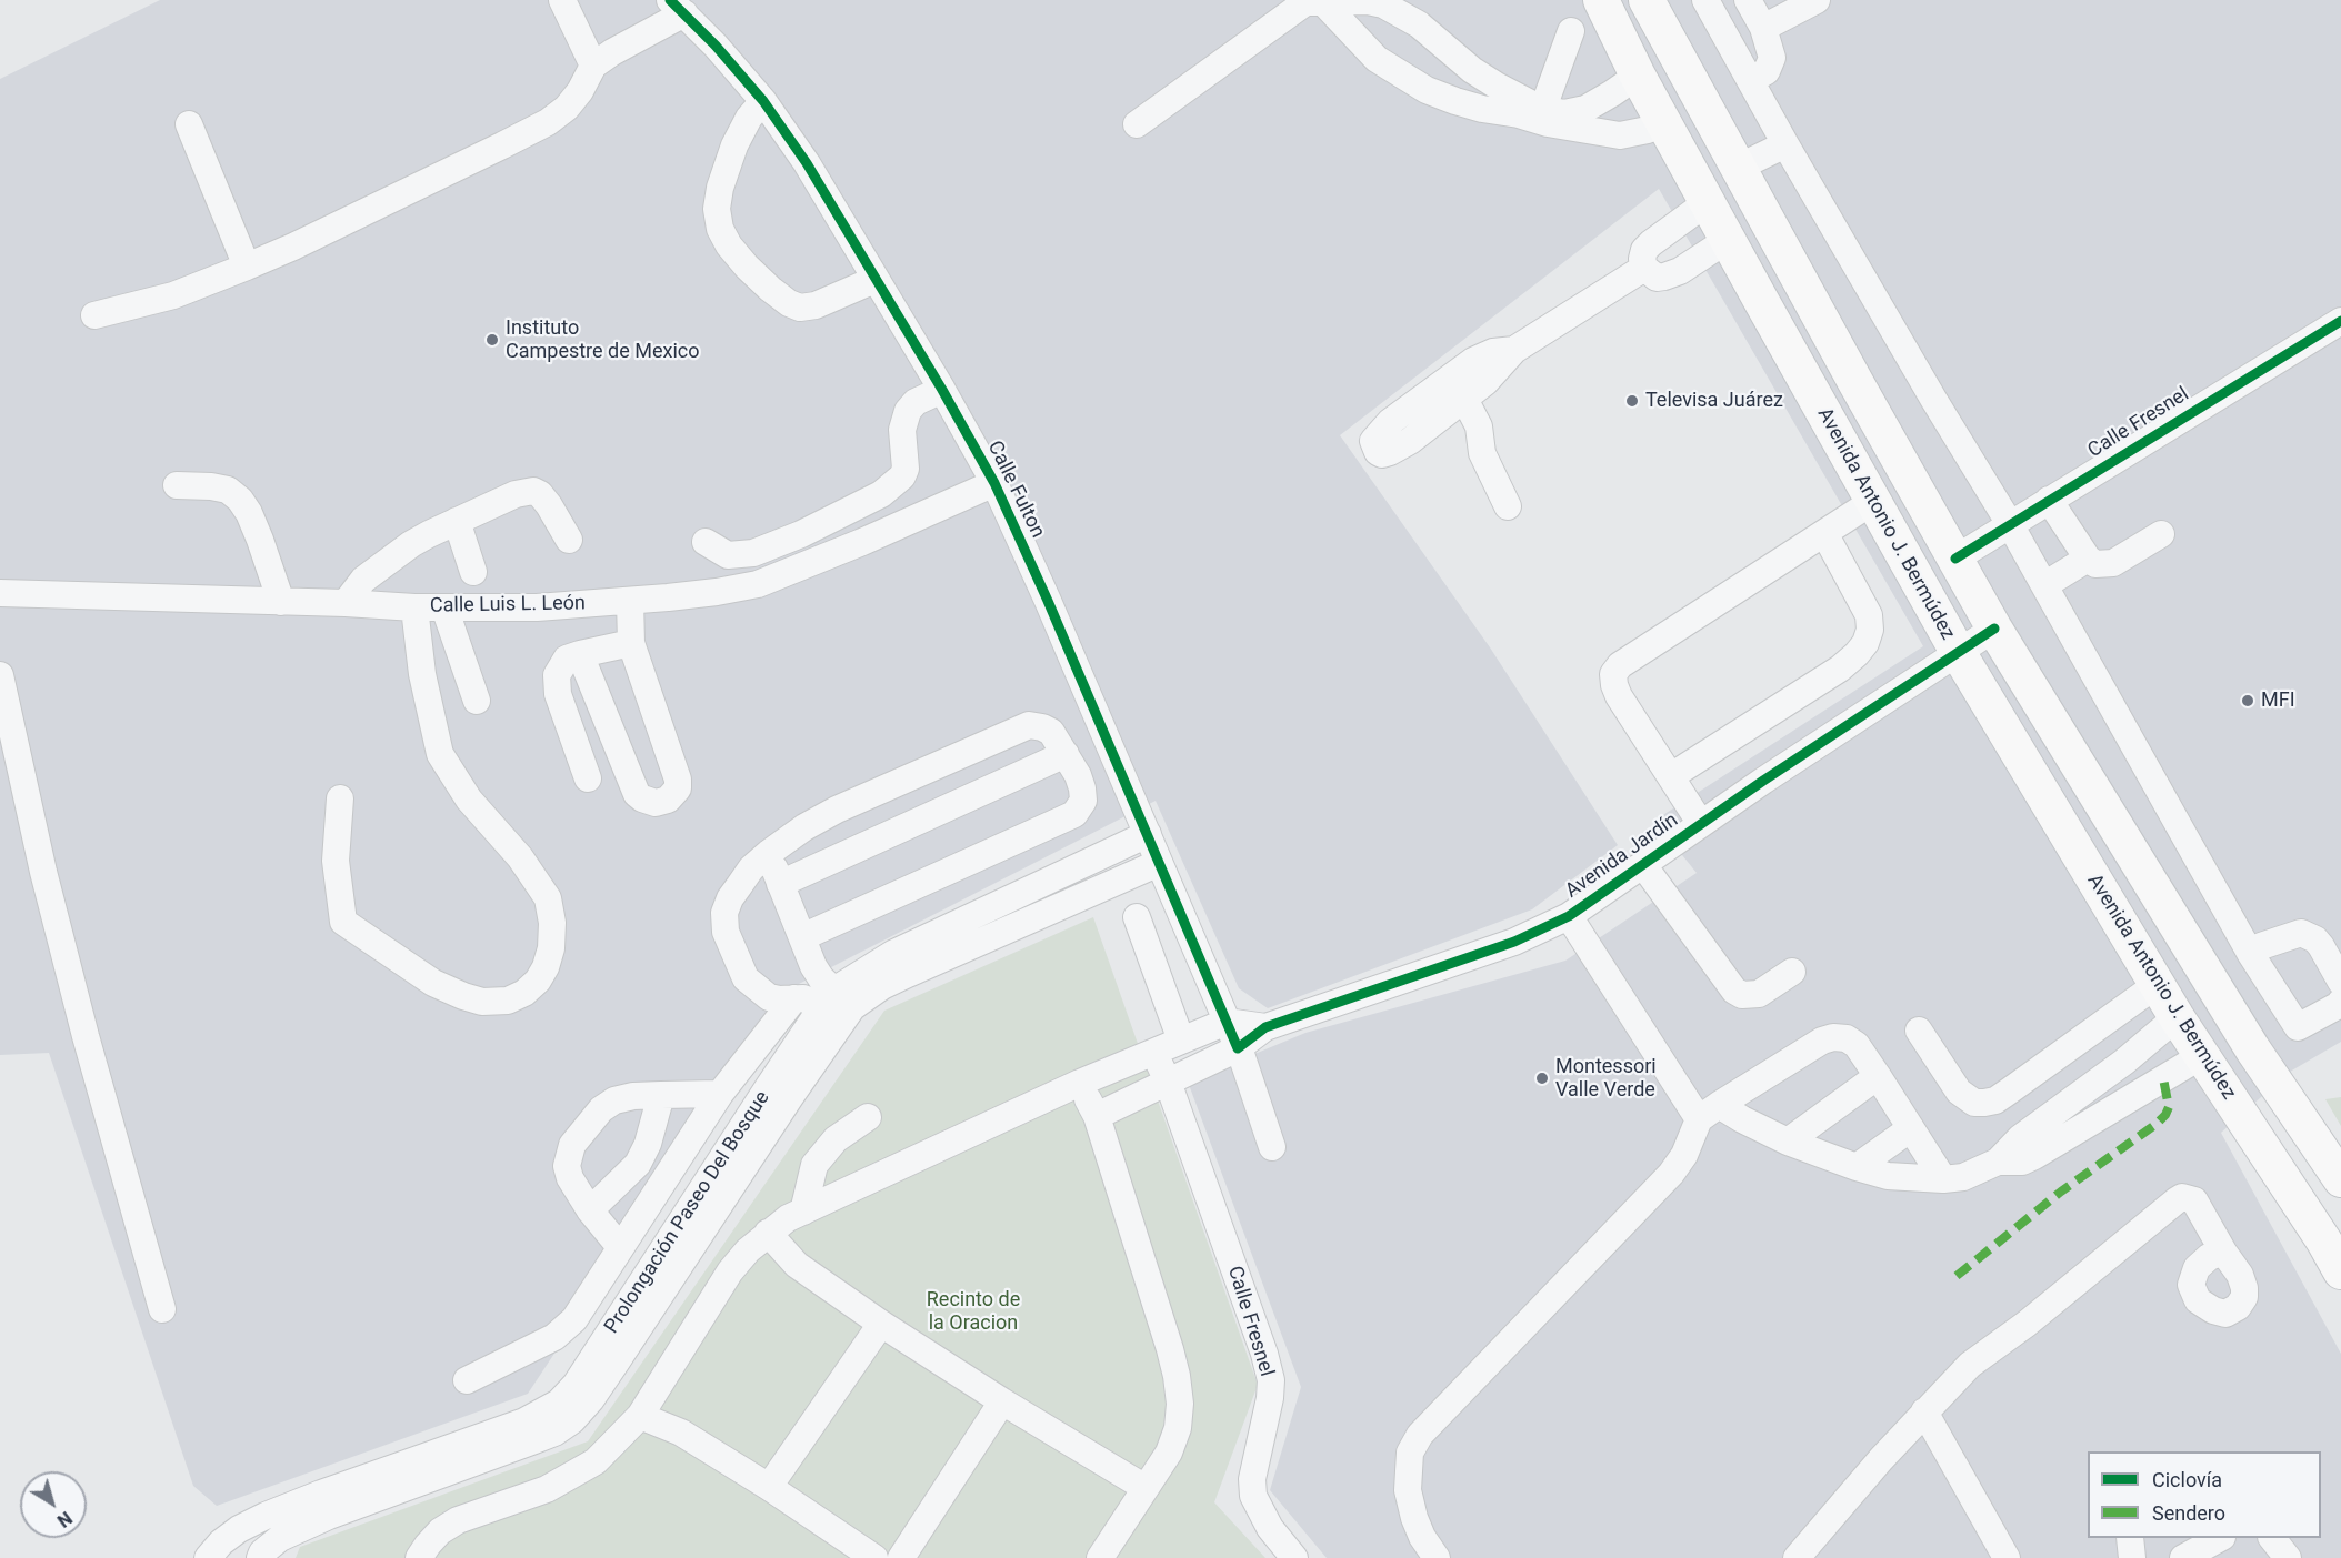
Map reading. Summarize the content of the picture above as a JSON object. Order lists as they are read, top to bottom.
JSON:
{
  "streets": {
    "main road": ["Avenida Antonio J. Bermúdez"],
    "street": [
      "Calle Fresnel",
      "Calle Fulton",
      "Calle Luis L. León",
      "Avenida Jardín",
      "Prolongación Paseo Del Bosque"
    ]
  },
  "crossings": [
    ["Calle Fulton", "Calle Luis L. León"],
    ["Calle Fulton", "Avenida Jardín"],
    ["Calle Fulton", "Prolongación Paseo Del Bosque"],
    ["Avenida Antonio J. Bermúdez", "Avenida Jardín"]
  ],
  "parks": ["Recinto de la Oracion"],
  "places": [
    "Instituto Campestre de Mexico",
    "Televisa Juárez",
    "MFI",
    "Montessori Valle Verde"
  ],
  "legend": ["Ciclovía", "Sendero"],
  "north": "bottom right"
}
